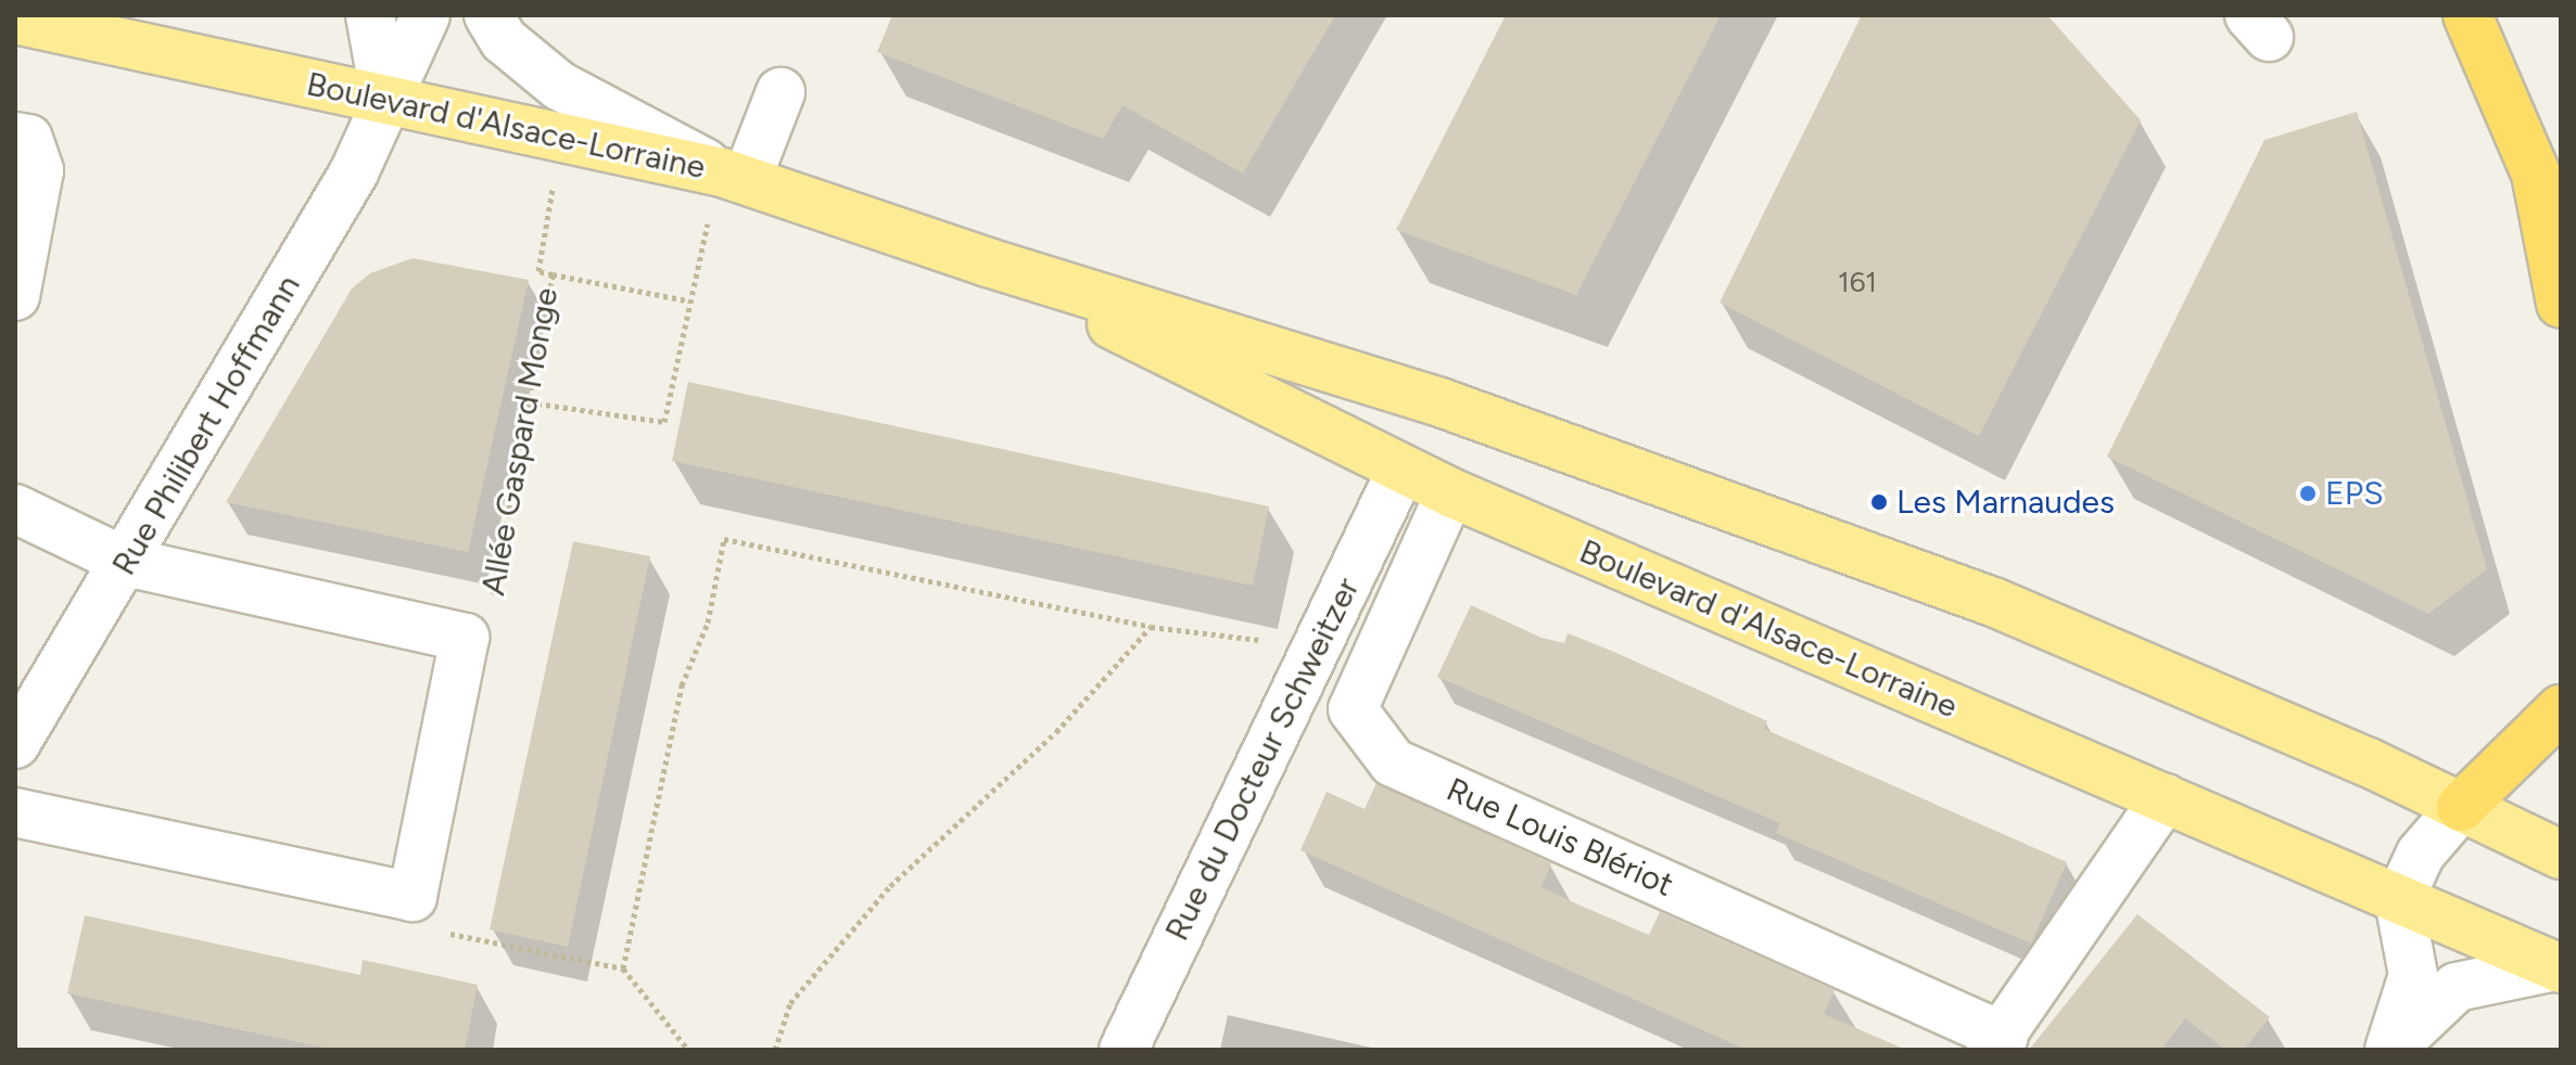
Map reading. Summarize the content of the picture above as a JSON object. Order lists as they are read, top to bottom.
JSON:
{
  "streets": {
    "main road": ["Boulevard d'Alsace-Lorraine"],
    "street": [
      "Rue Philibert Hoffmann",
      "Allée Gaspard Monge",
      "Rue du Docteur Schweitzer",
      "Rue Louis Blériot"
    ]
  },
  "crossings": [
    ["Boulevard d'Alsace-Lorraine", "Rue Philibert Hoffmann"],
    ["Boulevard d'Alsace-Lorraine", "Allée Gaspard Monge"],
    ["Boulevard d'Alsace-Lorraine", "Rue du Docteur Schweitzer"],
    ["Boulevard d'Alsace-Lorraine", "Rue Louis Blériot"]
  ],
  "places": ["EPS", "Les Marnaudes"],
  "house_numbers": ["161"]
}
